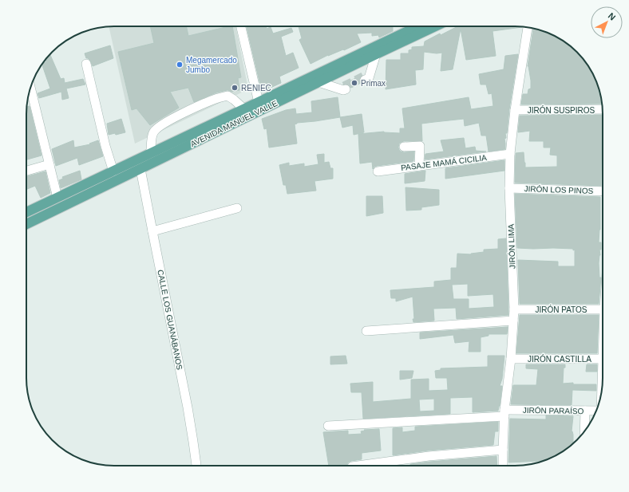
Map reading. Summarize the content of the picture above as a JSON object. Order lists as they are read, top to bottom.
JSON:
{
  "streets": {
    "main road": ["AVENIDA MANUEL VALLE"],
    "street": [
      "JIRÓN SUSPIROS",
      "PASAJE MAMÁ CICILIA",
      "JIRÓN LOS PINOS",
      "JIRÓN LIMA",
      "JIRÓN PATOS",
      "CALLE LOS GUANÁBANOS",
      "JIRÓN CASTILLA",
      "JIRÓN PARAÍSO"
    ]
  },
  "crossings": [
    ["JIRÓN SUSPIROS", "JIRÓN LIMA"],
    ["AVENIDA MANUEL VALLE", "CALLE LOS GUANÁBANOS"],
    ["PASAJE MAMÁ CICILIA", "JIRÓN LIMA"],
    ["JIRÓN LOS PINOS", "JIRÓN LIMA"],
    ["JIRÓN LIMA", "JIRÓN PATOS"],
    ["JIRÓN LIMA", "JIRÓN CASTILLA"],
    ["JIRÓN LIMA", "JIRÓN PARAÍSO"]
  ],
  "places": ["Megamercado Jumbo", "Primax", "RENIEC"],
  "north": "top right"
}
